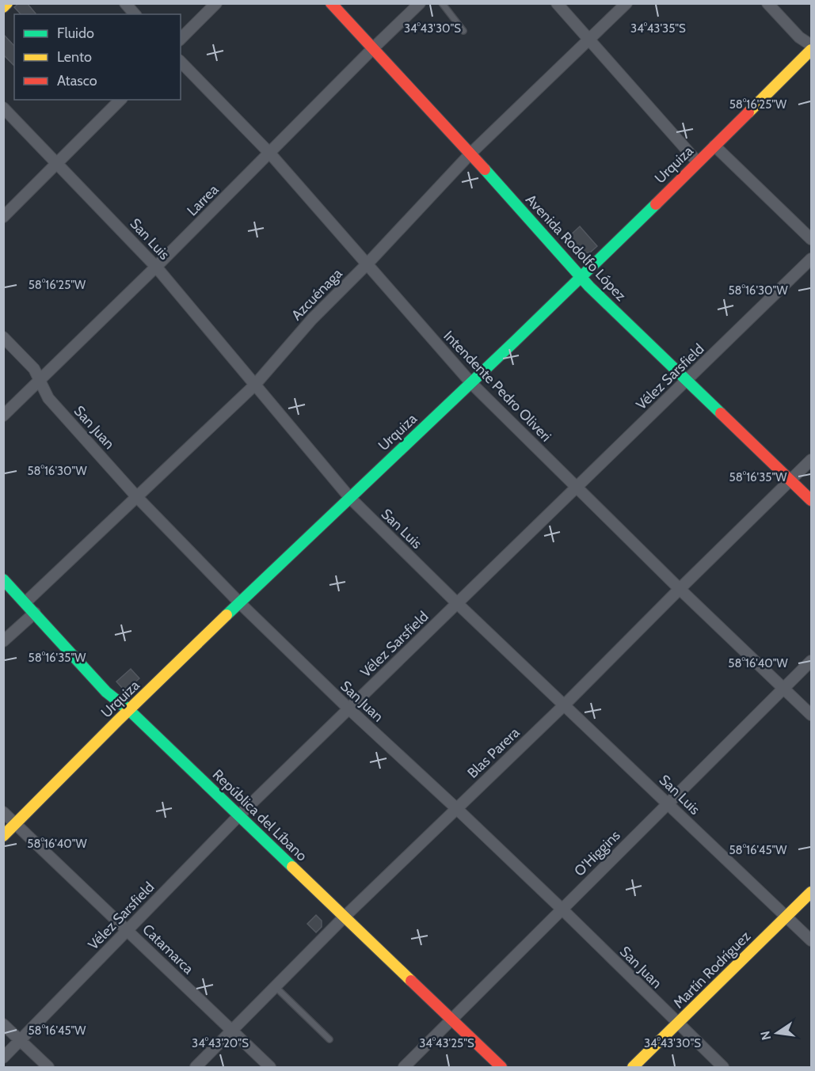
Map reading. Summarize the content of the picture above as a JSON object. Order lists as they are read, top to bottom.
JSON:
{
  "streets": {
    "street": [
      "Urquiza",
      "Larrea",
      "San Luis",
      "Avenida Rodolfo López",
      "Azcuénaga",
      "Vélez Sarsfield",
      "Intendente Pedro Oliveri",
      "San Juan",
      "Blas Parera",
      "República del Líbano",
      "O'Higgins",
      "Catamarca",
      "Martín Rodríguez"
    ]
  },
  "crossings": [
    ["Urquiza", "San Luis"],
    ["Urquiza", "Avenida Rodolfo López"],
    ["Urquiza", "Intendente Pedro Oliveri"],
    ["Urquiza", "San Juan"],
    ["Urquiza", "República del Líbano"],
    ["Urquiza", "Catamarca"],
    ["Larrea", "San Luis"],
    ["Larrea", "Avenida Rodolfo López"],
    ["Larrea", "Intendente Pedro Oliveri"],
    ["Larrea", "San Juan"],
    ["San Luis", "Azcuénaga"],
    ["San Luis", "Vélez Sarsfield"],
    ["San Luis", "Blas Parera"],
    ["San Luis", "O'Higgins"],
    ["San Luis", "Martín Rodríguez"],
    ["Avenida Rodolfo López", "Azcuénaga"],
    ["Avenida Rodolfo López", "Vélez Sarsfield"],
    ["Avenida Rodolfo López", "Blas Parera"],
    ["Azcuénaga", "Intendente Pedro Oliveri"],
    ["Azcuénaga", "San Juan"],
    ["Azcuénaga", "República del Líbano"],
    ["Vélez Sarsfield", "Intendente Pedro Oliveri"],
    ["Vélez Sarsfield", "San Juan"],
    ["Vélez Sarsfield", "República del Líbano"],
    ["Vélez Sarsfield", "Catamarca"],
    ["Intendente Pedro Oliveri", "Blas Parera"],
    ["Intendente Pedro Oliveri", "O'Higgins"],
    ["San Juan", "Blas Parera"],
    ["San Juan", "O'Higgins"],
    ["San Juan", "Martín Rodríguez"],
    ["Blas Parera", "República del Líbano"],
    ["Blas Parera", "Catamarca"],
    ["República del Líbano", "O'Higgins"]
  ],
  "legend": ["Fluido", "Lento", "Atasco"],
  "north": "left",
  "coordinates": [
    "34°43'30\"S",
    "34°43'35\"S",
    "58°16'25\"W",
    "58°16'30\"W",
    "58°16'35\"W",
    "58°16'40\"W",
    "58°16'45\"W",
    "34°43'20\"S",
    "34°43'25\"S"
  ]
}
